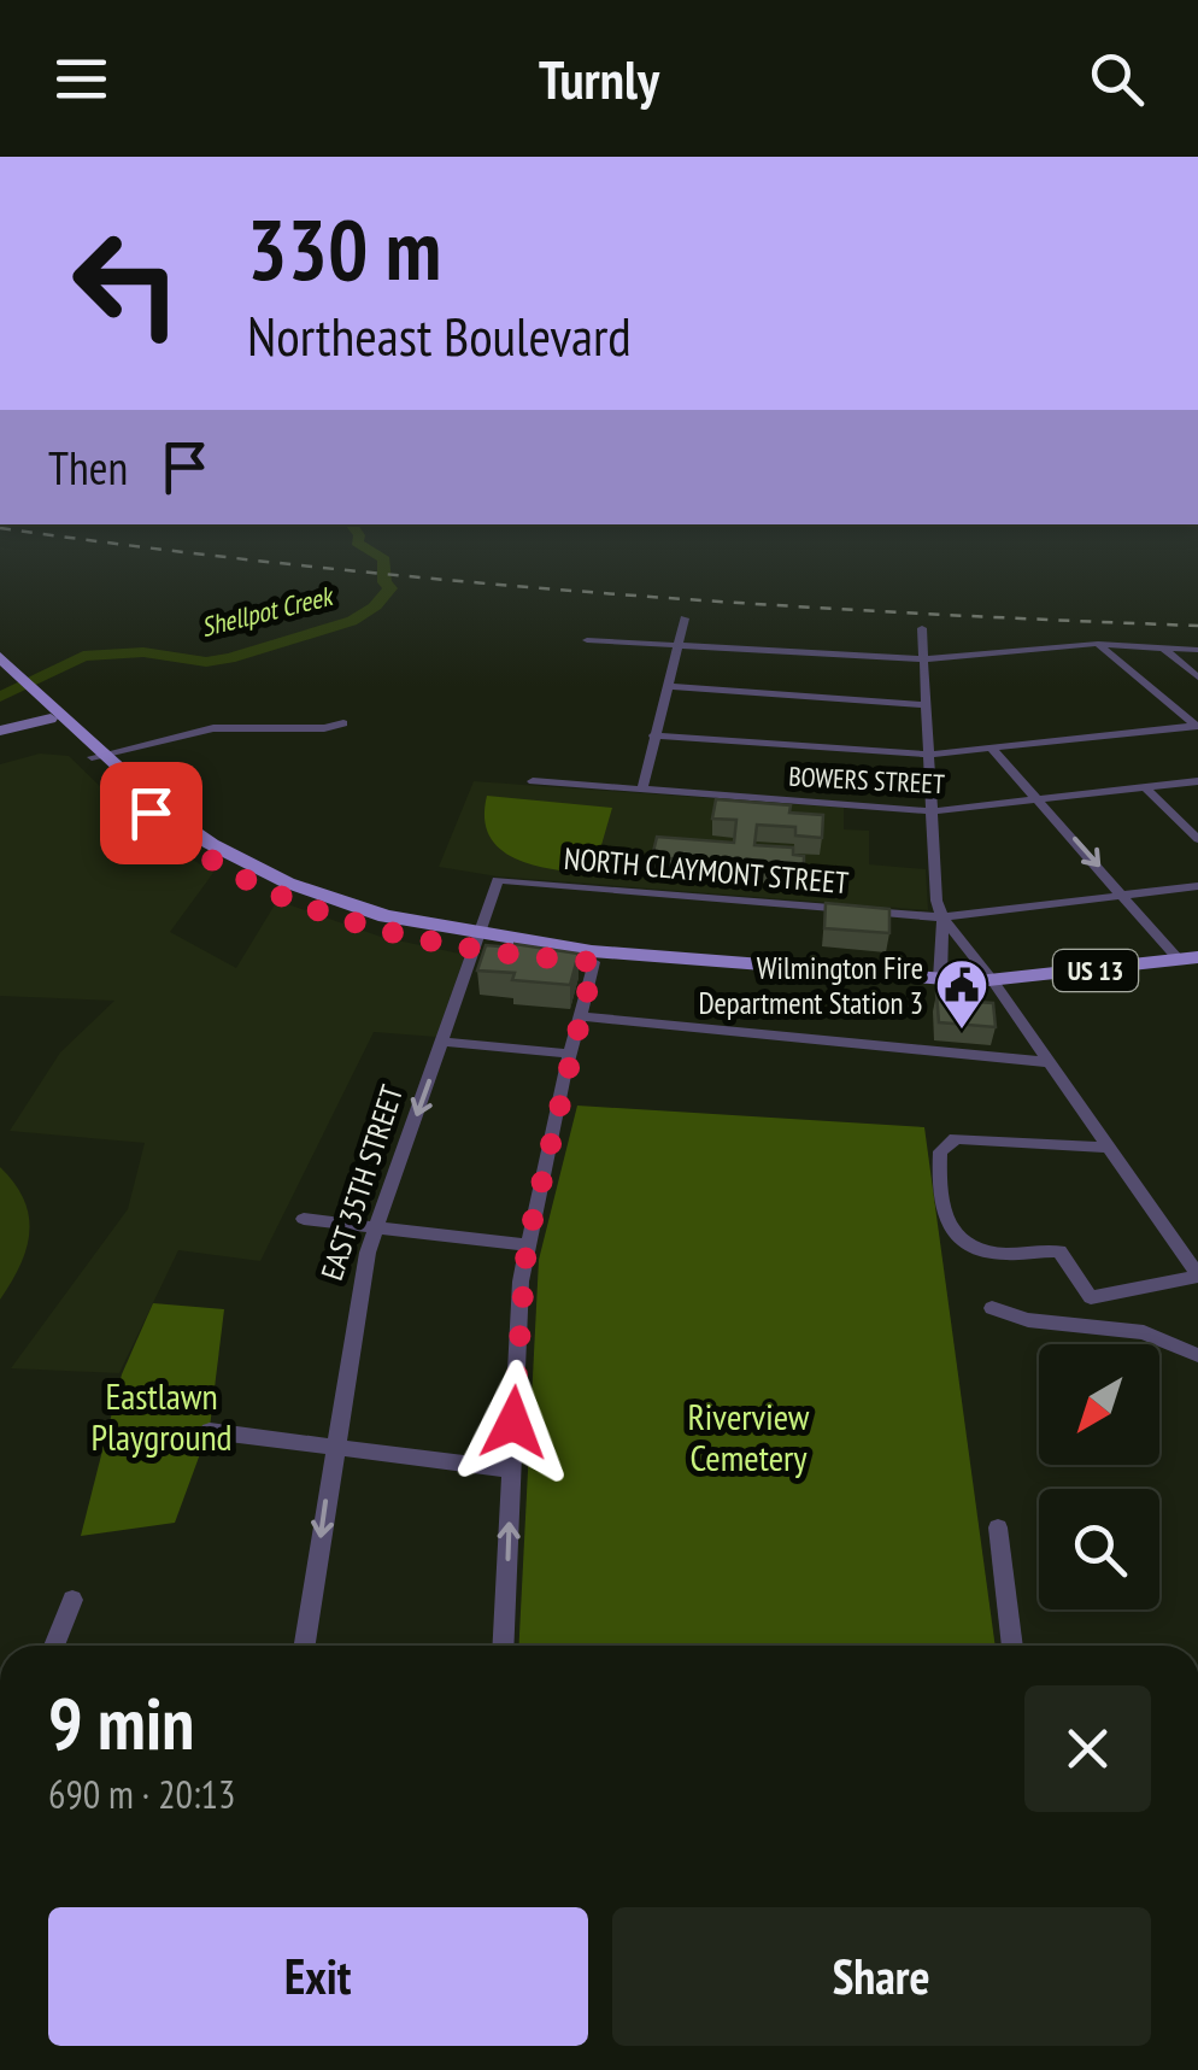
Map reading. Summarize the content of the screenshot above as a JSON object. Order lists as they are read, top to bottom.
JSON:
{
  "streets": {
    "main road": ["US 13"],
    "street": ["BOWERS STREET", "NORTH CLAYMONT STREET", "EAST 35TH STREET"]
  },
  "crossings": [
    ["NORTH CLAYMONT STREET", "EAST 35TH STREET"],
    ["US 13", "EAST 35TH STREET"]
  ],
  "one_way": ["EAST 35TH STREET"],
  "water": ["Shellpot Creek"],
  "parks": ["Eastlawn Playground", "Riverview Cemetery"],
  "places": {
    "public building": ["Wilmington Fire Department Station 3"]
  },
  "north": "bottom left",
  "page": {
    "header": "Turnly",
    "turn": ["330 m", "Northeast Boulevard"],
    "then": "Then",
    "heading": ["9 min", "690 m · 20:13"],
    "buttons": ["Exit", "Share"]
  }
}
